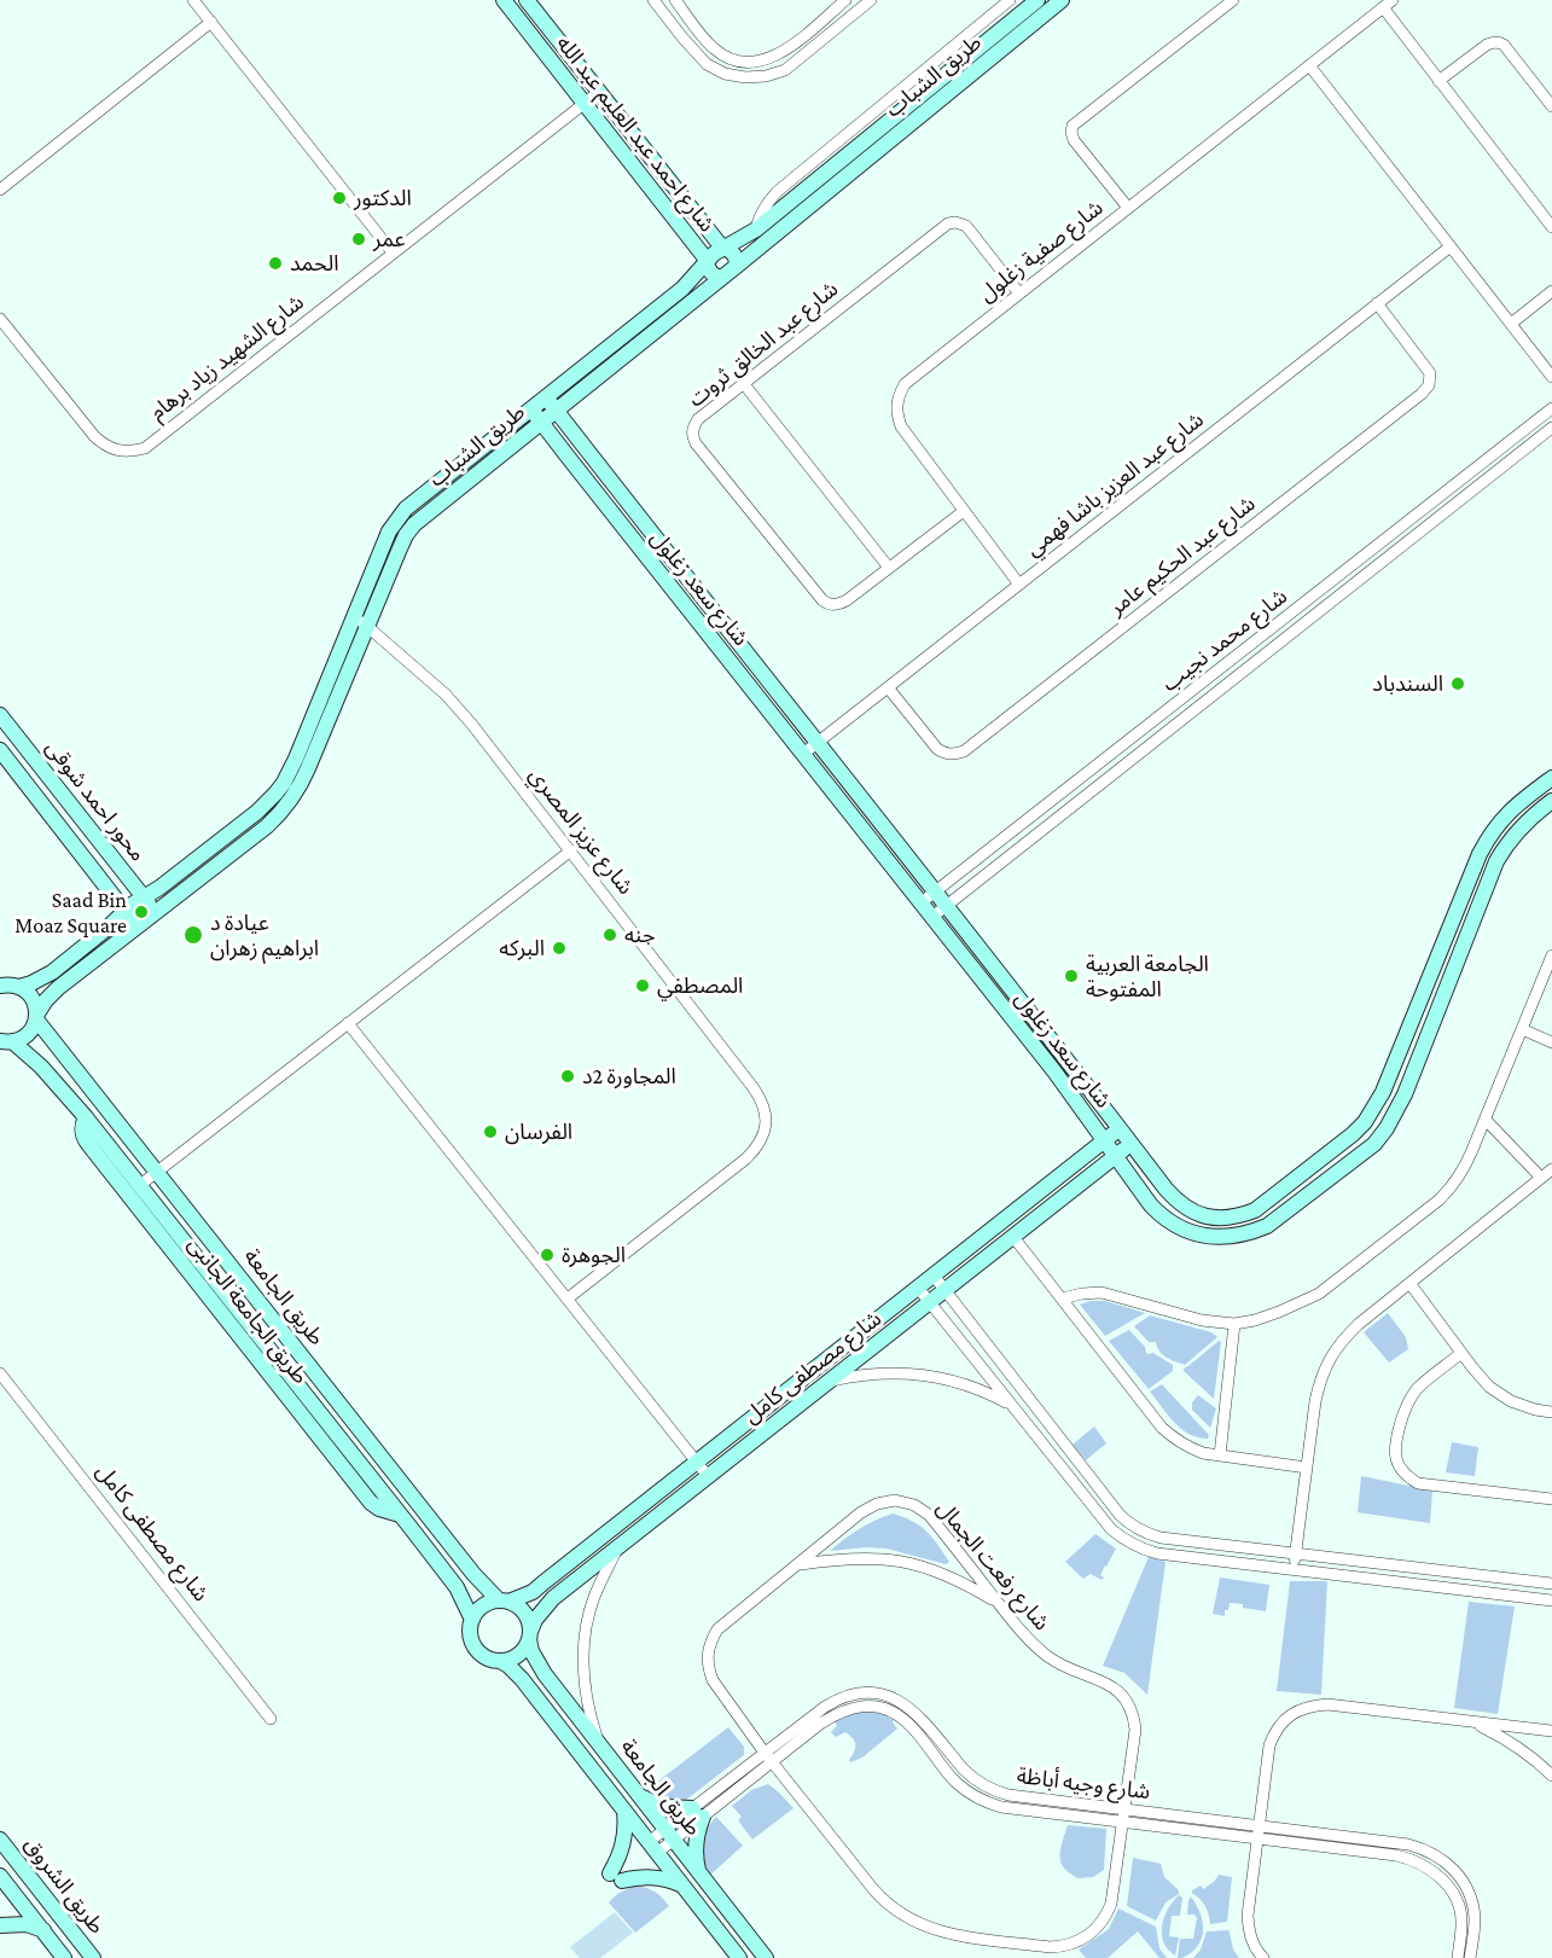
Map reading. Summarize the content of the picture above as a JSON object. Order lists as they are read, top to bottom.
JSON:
{
  "streets": {
    "street": [
      "طريق الشباب",
      "شارع احمد عبد العليم عبد الله",
      "شارع صفية زغلول",
      "شارع عبد الخالق ثروت",
      "شارع الشهيد زياد برهام",
      "شارع عبد العزيز باشا فهمي",
      "شارع عبد الحكيم عامر",
      "شارع سعد زغلول",
      "شارع محمد نجيب",
      "محور احمد شوقى",
      "شارع عزيز المصري",
      "طريق الجامعة",
      "طريق الجامعة الجانبى",
      "شارع مصطفى كامل",
      "شارع رفعت الجمال",
      "شارع وجيه أباظة",
      "طريق الشروق"
    ]
  },
  "crossings": [
    ["طريق الشباب", "شارع احمد عبد العليم عبد الله"],
    ["طريق الشباب", "شارع سعد زغلول"],
    ["طريق الشباب", "محور احمد شوقى"],
    ["طريق الشباب", "شارع عزيز المصري"],
    ["طريق الشباب", "طريق الجامعة"],
    ["شارع احمد عبد العليم عبد الله", "شارع الشهيد زياد برهام"],
    ["شارع صفية زغلول", "شارع عبد الخالق ثروت"],
    ["شارع صفية زغلول", "شارع عبد العزيز باشا فهمي"],
    ["شارع عبد العزيز باشا فهمي", "شارع عبد الحكيم عامر"],
    ["شارع عبد العزيز باشا فهمي", "شارع سعد زغلول"],
    ["شارع سعد زغلول", "شارع محمد نجيب"],
    ["شارع سعد زغلول", "شارع مصطفى كامل"],
    ["طريق الجامعة", "طريق الجامعة الجانبى"],
    ["طريق الجامعة", "شارع مصطفى كامل"],
    ["طريق الجامعة", "شارع وجيه أباظة"],
    ["شارع رفعت الجمال", "شارع وجيه أباظة"]
  ],
  "places": [
    "الدكتور",
    "عمر",
    "الحمد",
    "السندباد",
    "Saad Bin Moaz Square",
    "عيادة د ابراهيم زهران",
    "جنه",
    "البركه",
    "الجامعة العربية المفتوحة",
    "المصطفي",
    "المجاورة 2د",
    "الفرسان",
    "الجوهرة"
  ]
}
